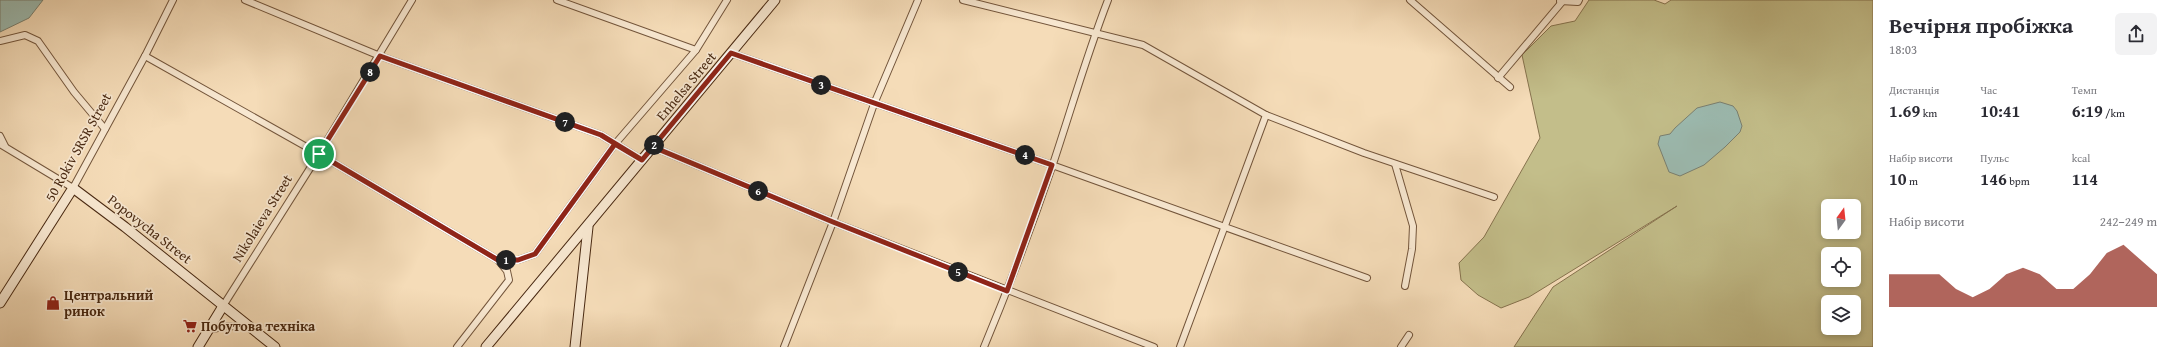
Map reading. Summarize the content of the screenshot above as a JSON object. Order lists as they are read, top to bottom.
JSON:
{
  "streets": {
    "street": [
      "Enhelsa Street",
      "50 Rokiv SRSR Street",
      "Nikolaieva Street",
      "Popovycha Street"
    ]
  },
  "crossings": [
    ["50 Rokiv SRSR Street", "Popovycha Street"],
    ["Nikolaieva Street", "Popovycha Street"]
  ],
  "places": {
    "shop": ["Центральний ринок"],
    "supermarket": ["Побутова техніка"]
  },
  "north": "top",
  "page": {
    "heading": ["Вечірня пробіжка", "18:03"],
    "pins": [
      "8",
      "3",
      "7",
      "2",
      "4",
      "6",
      "1",
      "5"
    ],
    "stats": [
      ["Дистанція", "1.69 km"],
      ["Час", "10:41"],
      ["Темп", "6:19 /km"],
      ["Набір висоти", "10 m"],
      ["Пульс", "146 bpm"],
      ["kcal", "114"]
    ],
    "chart": ["Набір висоти", "242–249 m"]
  }
}
